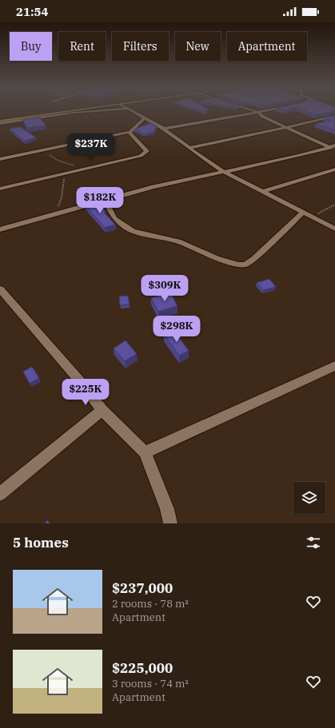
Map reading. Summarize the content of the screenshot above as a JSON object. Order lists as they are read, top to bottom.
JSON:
{
  "page": {
    "status": "21:54",
    "chip": [
      "Buy",
      "Rent",
      "Filters",
      "New",
      "Apartment"
    ],
    "price": [
      "$237K",
      "$182K",
      "$309K",
      "$298K",
      "$225K"
    ],
    "heading": "5 homes",
    "list": [
      {
        "name": "$237,000",
        "note": "2 rooms · 78 m² · Apartment"
      },
      {
        "name": "$225,000",
        "note": "3 rooms · 74 m² · Apartment"
      }
    ]
  }
}
